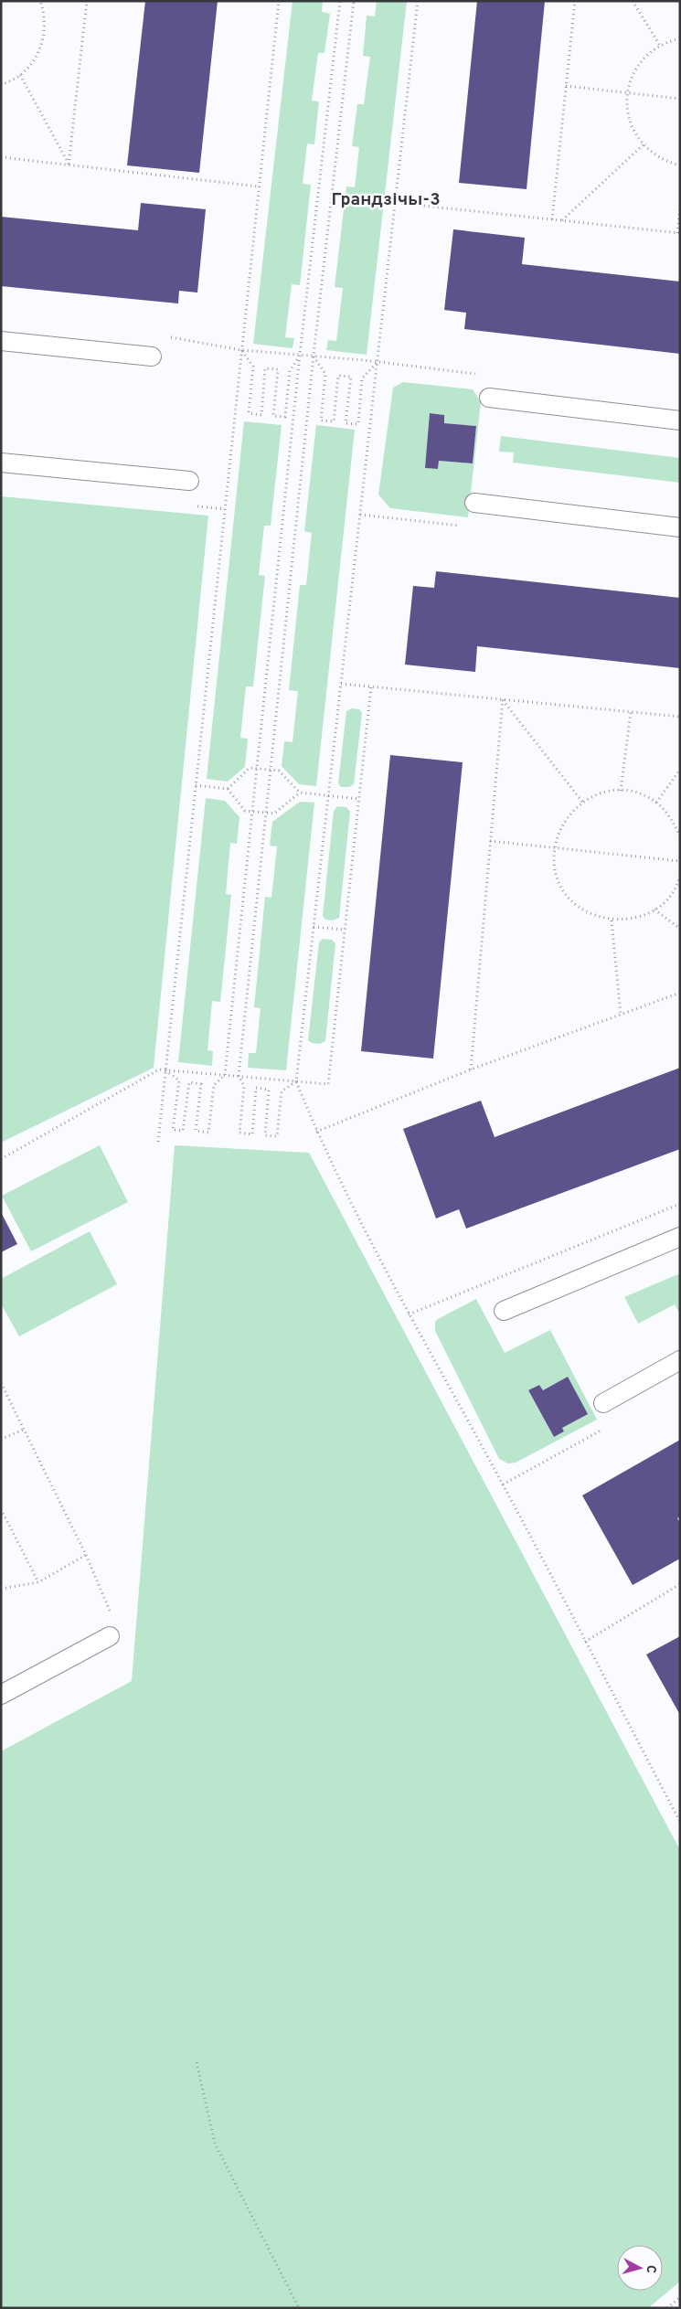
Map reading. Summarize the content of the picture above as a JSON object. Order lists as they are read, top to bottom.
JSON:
{
  "districts": ["Грандзічы-3"],
  "north": "right"
}
